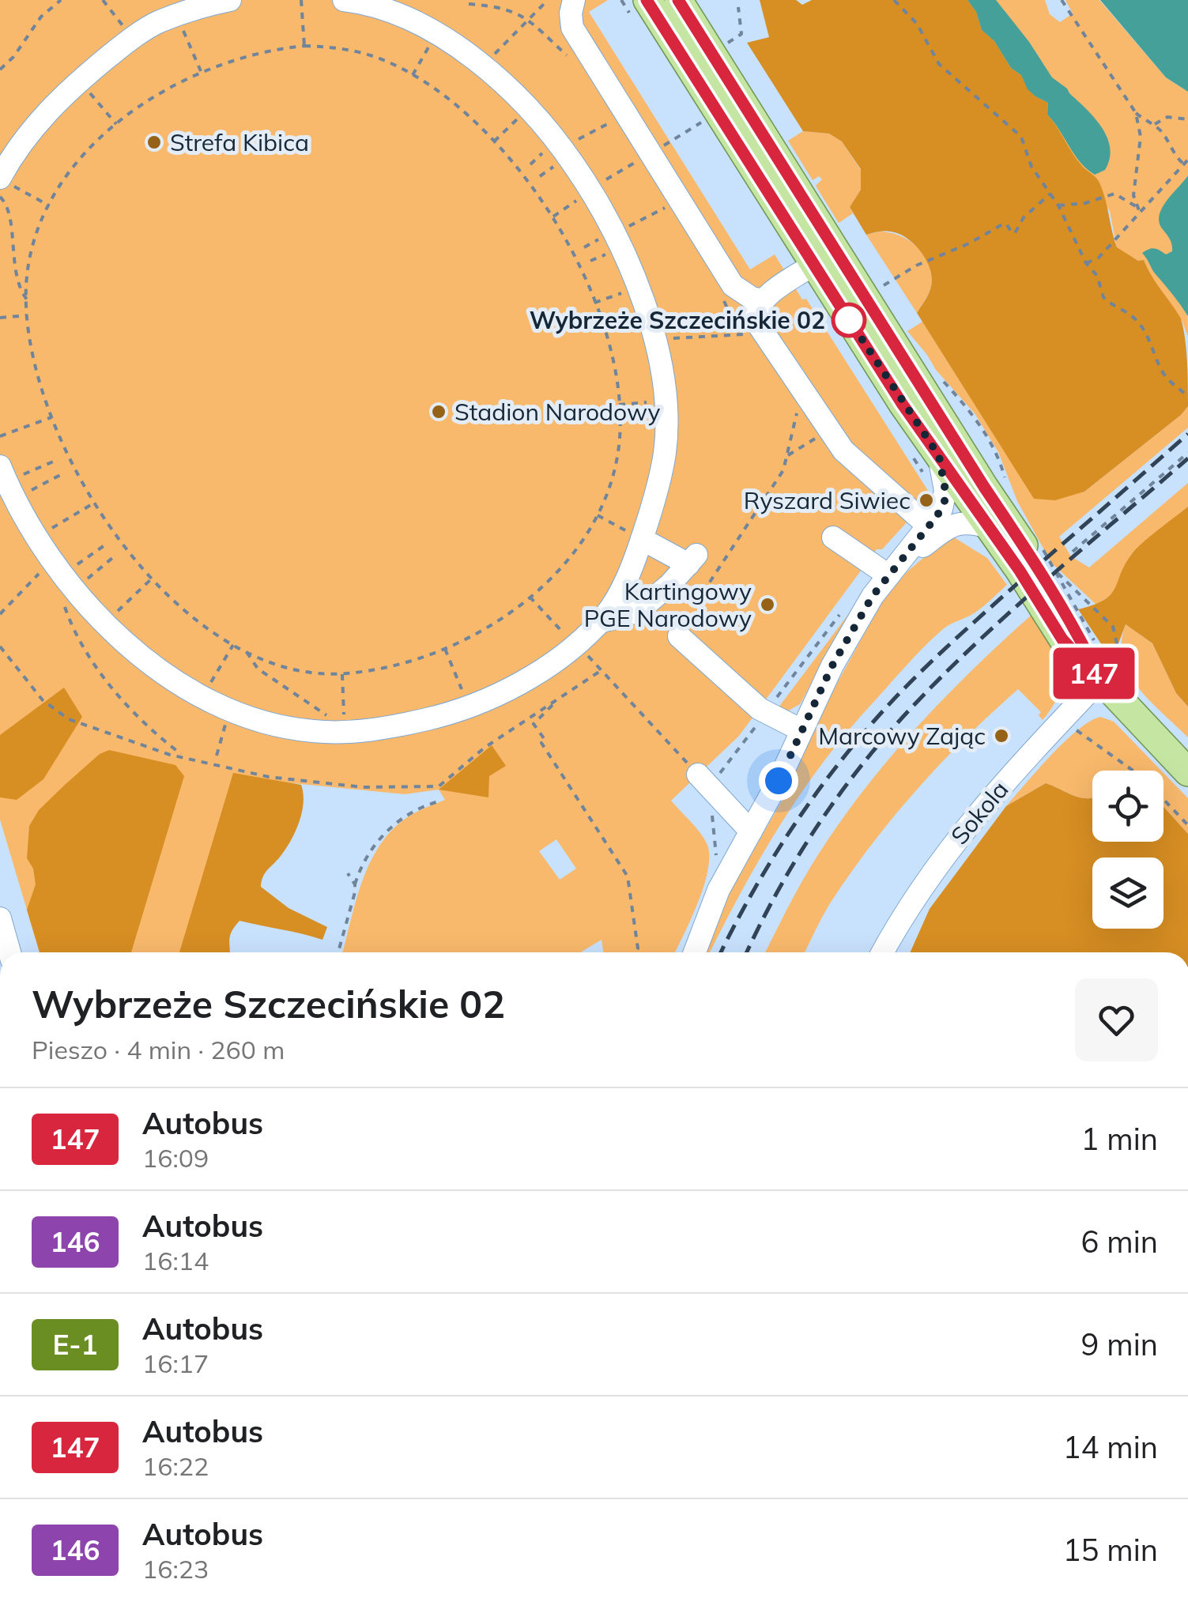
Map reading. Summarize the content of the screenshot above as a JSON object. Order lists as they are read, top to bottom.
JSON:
{
  "streets": {
    "street": ["Sokola"]
  },
  "places": [
    "Strefa Kibica",
    "Wybrzeże Szczecińskie 02",
    "Stadion Narodowy",
    "Ryszard Siwiec",
    "Kartingowy PGE Narodowy",
    "Marcowy Zając"
  ],
  "lines": ["bus line 147"],
  "page": {
    "on_map": "147",
    "heading": ["Wybrzeże Szczecińskie 02", "Pieszo · 4 min · 260 m"],
    "list": [
      {
        "mark": "147",
        "name": "Autobus",
        "note": "16:09",
        "value": "1 min"
      },
      {
        "mark": "146",
        "name": "Autobus",
        "note": "16:14",
        "value": "6 min"
      },
      {
        "mark": "E-1",
        "name": "Autobus",
        "note": "16:17",
        "value": "9 min"
      },
      {
        "mark": "147",
        "name": "Autobus",
        "note": "16:22",
        "value": "14 min"
      },
      {
        "mark": "146",
        "name": "Autobus",
        "note": "16:23",
        "value": "15 min"
      }
    ]
  }
}
